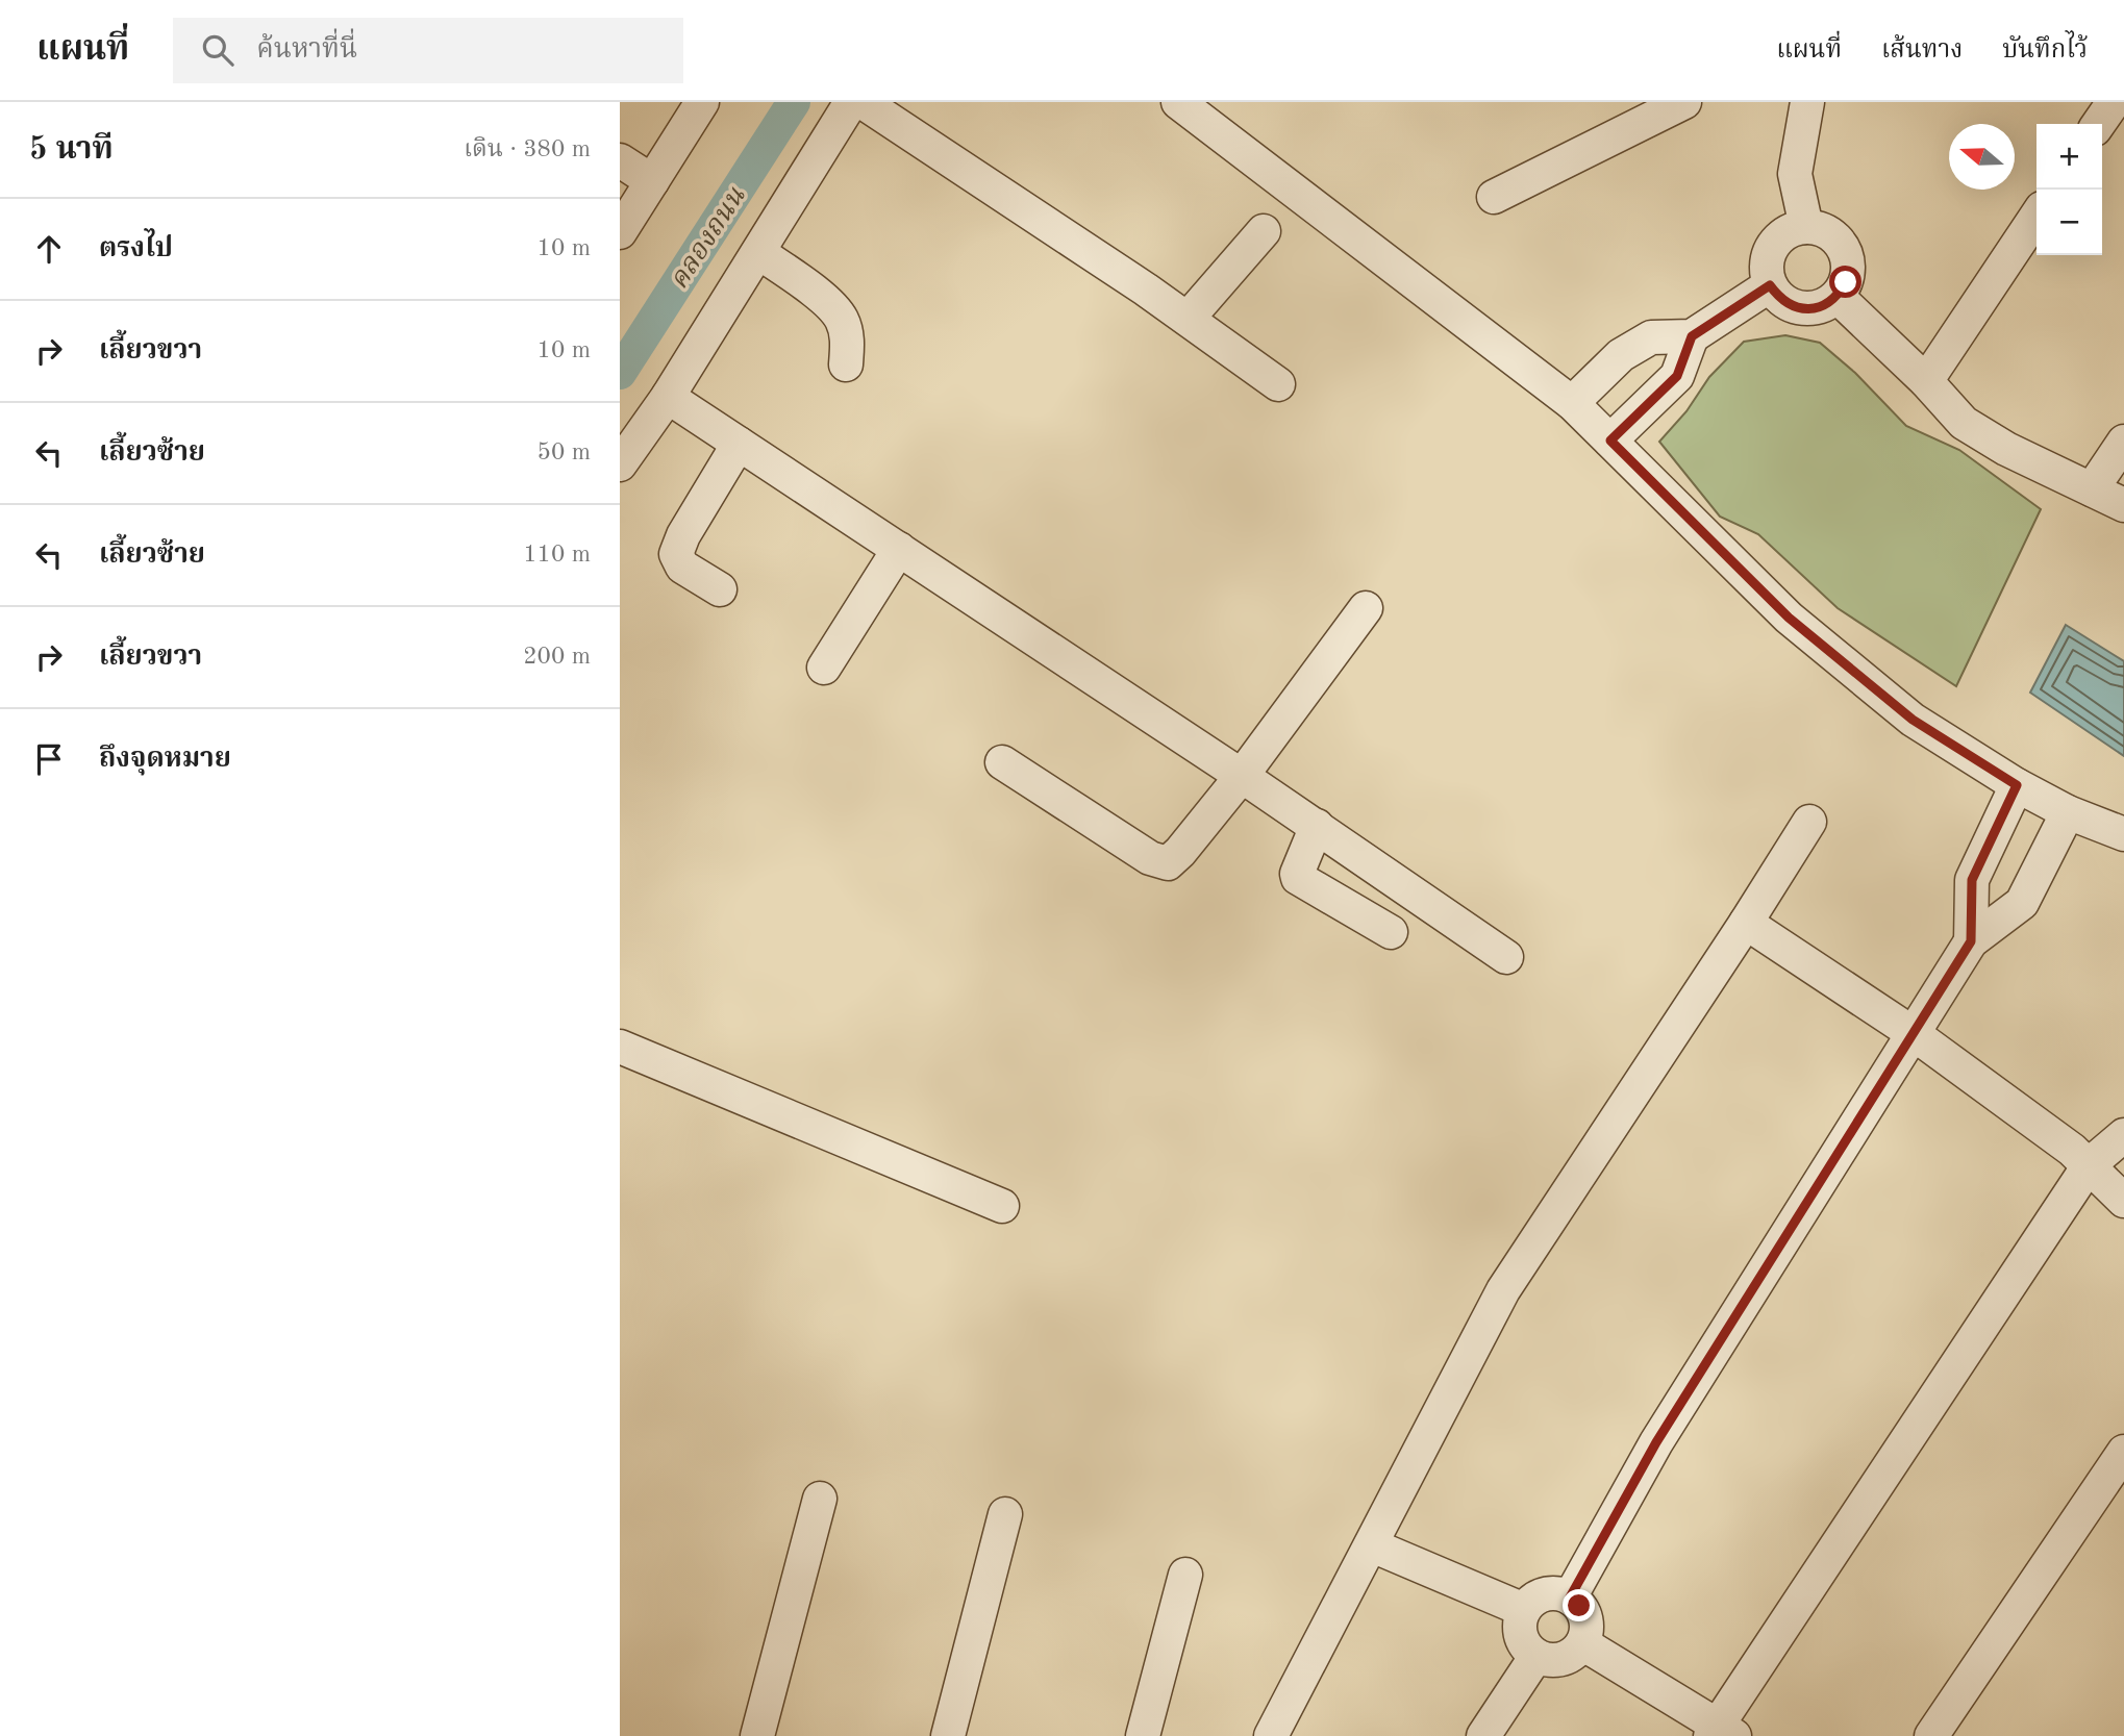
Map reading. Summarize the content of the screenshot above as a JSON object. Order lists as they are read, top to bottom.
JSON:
{
  "water": ["คลองถนน"],
  "north": "left",
  "page": {
    "header": "แผนที่",
    "search": "ค้นหาที่นี่",
    "nav": ["แผนที่", "เส้นทาง", "บันทึกไว้"],
    "heading": ["5 นาที", "เดิน · 380 m"],
    "map_buttons": ["+", "−"],
    "list": [
      ["ตรงไป", "10 m"],
      ["เลี้ยวขวา", "10 m"],
      ["เลี้ยวซ้าย", "50 m"],
      ["เลี้ยวซ้าย", "110 m"],
      ["เลี้ยวขวา", "200 m"],
      "ถึงจุดหมาย"
    ]
  }
}
